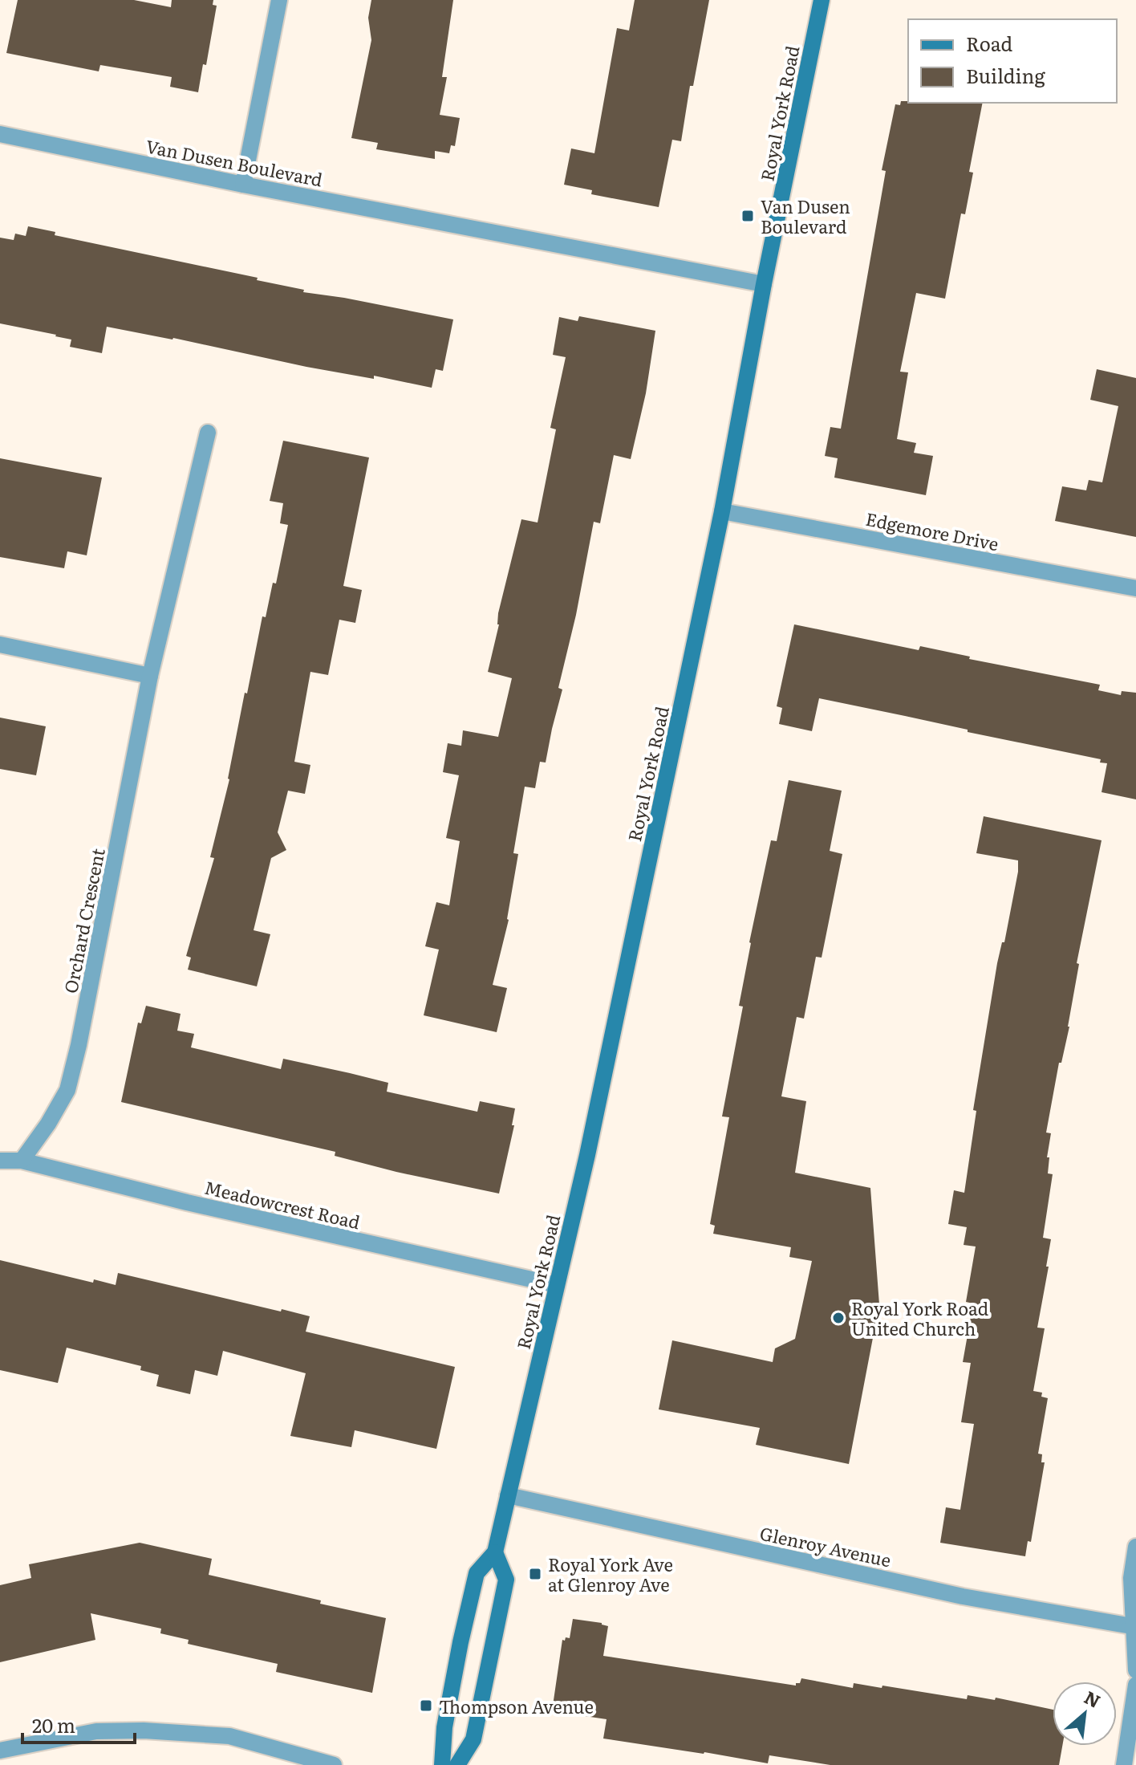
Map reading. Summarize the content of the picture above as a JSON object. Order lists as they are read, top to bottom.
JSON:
{
  "streets": {
    "main road": ["Royal York Road"],
    "street": [
      "Van Dusen Boulevard",
      "Edgemore Drive",
      "Orchard Crescent",
      "Meadowcrest Road",
      "Glenroy Avenue"
    ]
  },
  "crossings": [
    ["Royal York Road", "Van Dusen Boulevard"],
    ["Royal York Road", "Edgemore Drive"],
    ["Royal York Road", "Meadowcrest Road"],
    ["Royal York Road", "Glenroy Avenue"],
    ["Orchard Crescent", "Meadowcrest Road"]
  ],
  "places": {
    "transit": ["Van Dusen Boulevard", "Royal York Ave at Glenroy Ave", "Thompson Avenue"],
    "other": ["Royal York Road United Church"]
  },
  "legend": ["Road", "Building"],
  "scale_bar": "20 m",
  "north": "top right"
}
